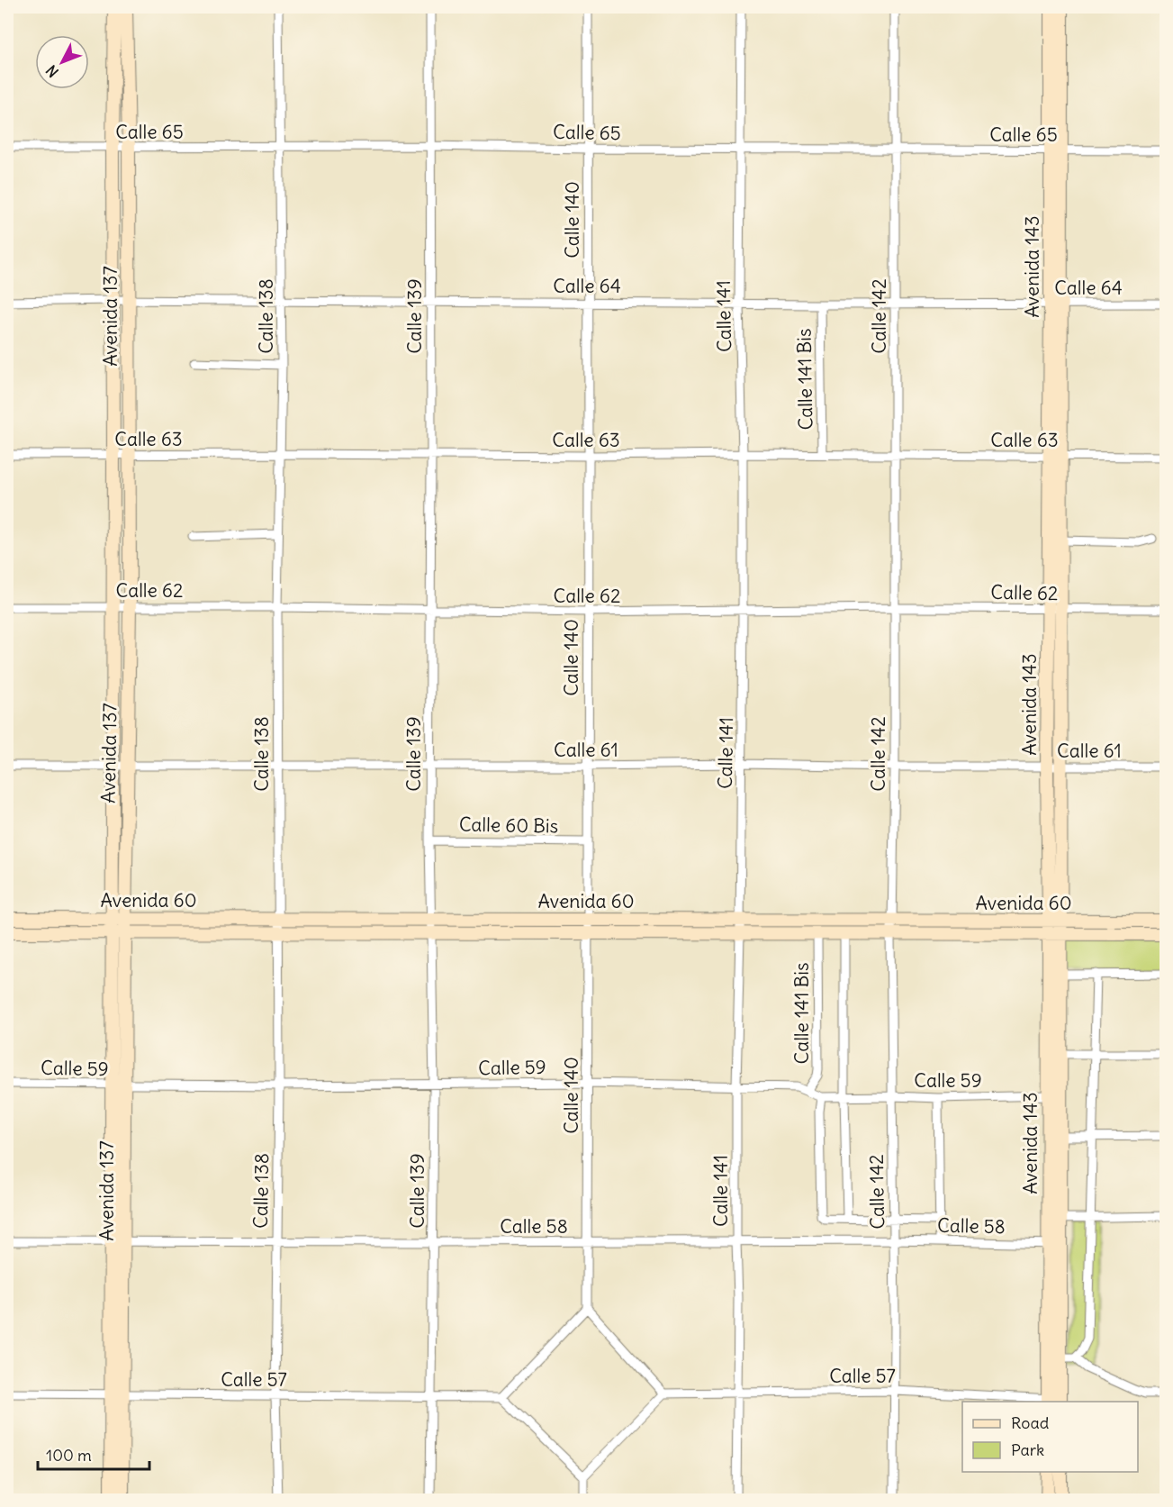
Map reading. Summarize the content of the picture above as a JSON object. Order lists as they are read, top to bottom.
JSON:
{
  "streets": {
    "main road": ["Avenida 143", "Avenida 137", "Avenida 60"],
    "street": [
      "Calle 65",
      "Calle 140",
      "Calle 64",
      "Calle 138",
      "Calle 139",
      "Calle 141",
      "Calle 142",
      "Calle 141 Bis",
      "Calle 63",
      "Calle 62",
      "Calle 61",
      "Calle 60 Bis",
      "Calle 59",
      "Calle 58",
      "Calle 57"
    ]
  },
  "crossings": [
    ["Calle 65", "Calle 140"],
    ["Calle 65", "Avenida 143"],
    ["Calle 65", "Avenida 137"],
    ["Calle 65", "Calle 138"],
    ["Calle 65", "Calle 139"],
    ["Calle 65", "Calle 141"],
    ["Calle 65", "Calle 142"],
    ["Calle 140", "Calle 64"],
    ["Calle 140", "Calle 63"],
    ["Calle 140", "Calle 62"],
    ["Calle 140", "Calle 61"],
    ["Calle 140", "Calle 60 Bis"],
    ["Calle 140", "Avenida 60"],
    ["Calle 140", "Calle 59"],
    ["Calle 140", "Calle 58"],
    ["Avenida 143", "Calle 64"],
    ["Avenida 143", "Calle 63"],
    ["Avenida 143", "Calle 62"],
    ["Avenida 143", "Calle 61"],
    ["Avenida 143", "Avenida 60"],
    ["Avenida 143", "Calle 59"],
    ["Avenida 143", "Calle 58"],
    ["Avenida 143", "Calle 57"],
    ["Calle 64", "Avenida 137"],
    ["Calle 64", "Calle 138"],
    ["Calle 64", "Calle 139"],
    ["Calle 64", "Calle 141"],
    ["Calle 64", "Calle 142"],
    ["Calle 64", "Calle 141 Bis"],
    ["Avenida 137", "Calle 63"],
    ["Avenida 137", "Calle 62"],
    ["Avenida 137", "Calle 61"],
    ["Avenida 137", "Avenida 60"],
    ["Avenida 137", "Calle 59"],
    ["Avenida 137", "Calle 58"],
    ["Avenida 137", "Calle 57"],
    ["Calle 138", "Calle 63"],
    ["Calle 138", "Calle 62"],
    ["Calle 138", "Calle 61"],
    ["Calle 138", "Avenida 60"],
    ["Calle 138", "Calle 59"],
    ["Calle 138", "Calle 58"],
    ["Calle 138", "Calle 57"],
    ["Calle 139", "Calle 63"],
    ["Calle 139", "Calle 62"],
    ["Calle 139", "Calle 61"],
    ["Calle 139", "Calle 60 Bis"],
    ["Calle 139", "Avenida 60"],
    ["Calle 139", "Calle 59"],
    ["Calle 139", "Calle 58"],
    ["Calle 139", "Calle 57"],
    ["Calle 141", "Calle 63"],
    ["Calle 141", "Calle 62"],
    ["Calle 141", "Calle 61"],
    ["Calle 141", "Avenida 60"],
    ["Calle 141", "Calle 59"],
    ["Calle 141", "Calle 58"],
    ["Calle 141", "Calle 57"],
    ["Calle 142", "Calle 63"],
    ["Calle 142", "Calle 62"],
    ["Calle 142", "Calle 61"],
    ["Calle 142", "Avenida 60"],
    ["Calle 142", "Calle 59"],
    ["Calle 142", "Calle 58"],
    ["Calle 142", "Calle 57"],
    ["Calle 141 Bis", "Calle 63"],
    ["Calle 141 Bis", "Avenida 60"],
    ["Calle 141 Bis", "Calle 59"]
  ],
  "legend": ["Road", "Park"],
  "scale_bar": "100 m",
  "north": "bottom left"
}
